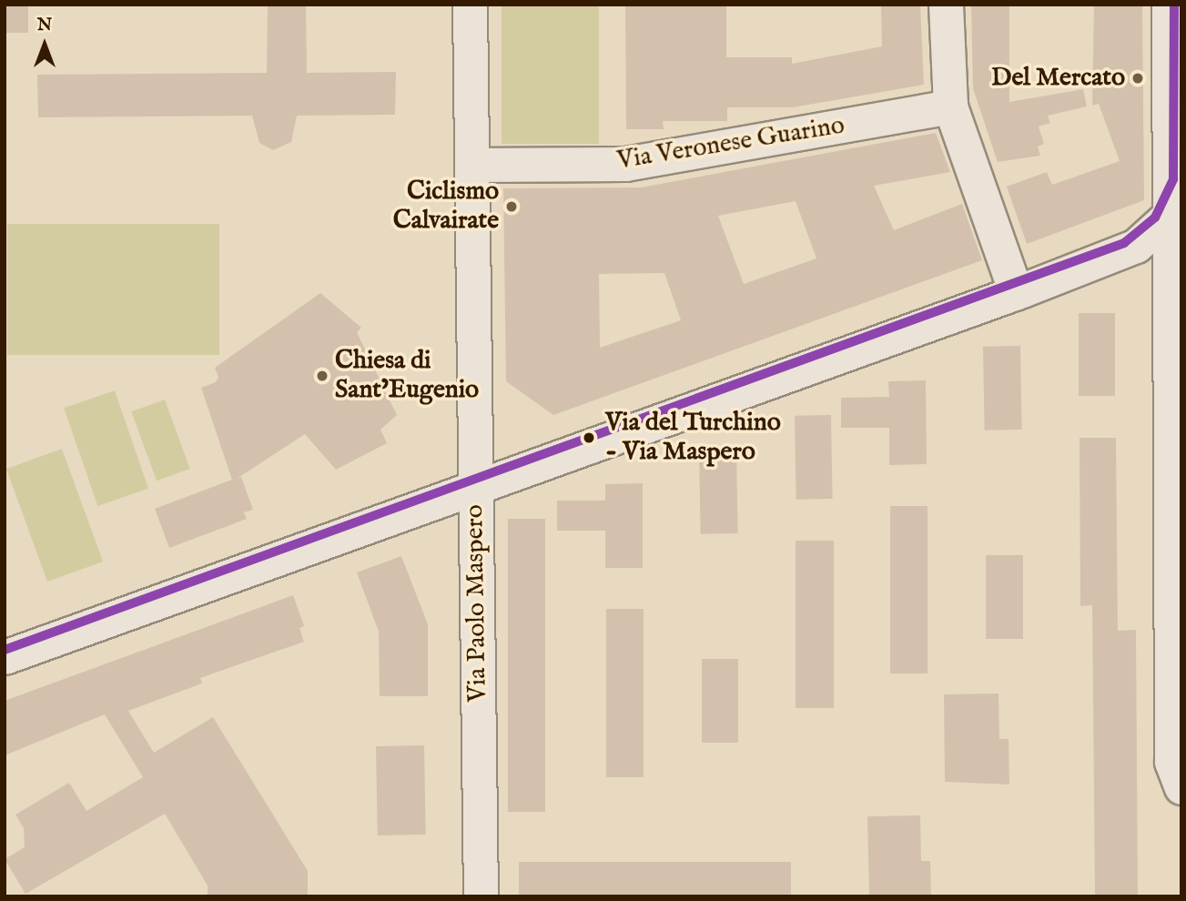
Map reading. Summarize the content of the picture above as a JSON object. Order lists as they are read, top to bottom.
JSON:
{
  "streets": {
    "street": ["Via Veronese Guarino", "Via Paolo Maspero"]
  },
  "crossings": [
    ["Via Veronese Guarino", "Via Paolo Maspero"]
  ],
  "places": [
    "Del Mercato",
    "Ciclismo Calvairate",
    "Chiesa di Sant’Eugenio",
    "Via del Turchino - Via Maspero"
  ],
  "north": "top"
}
